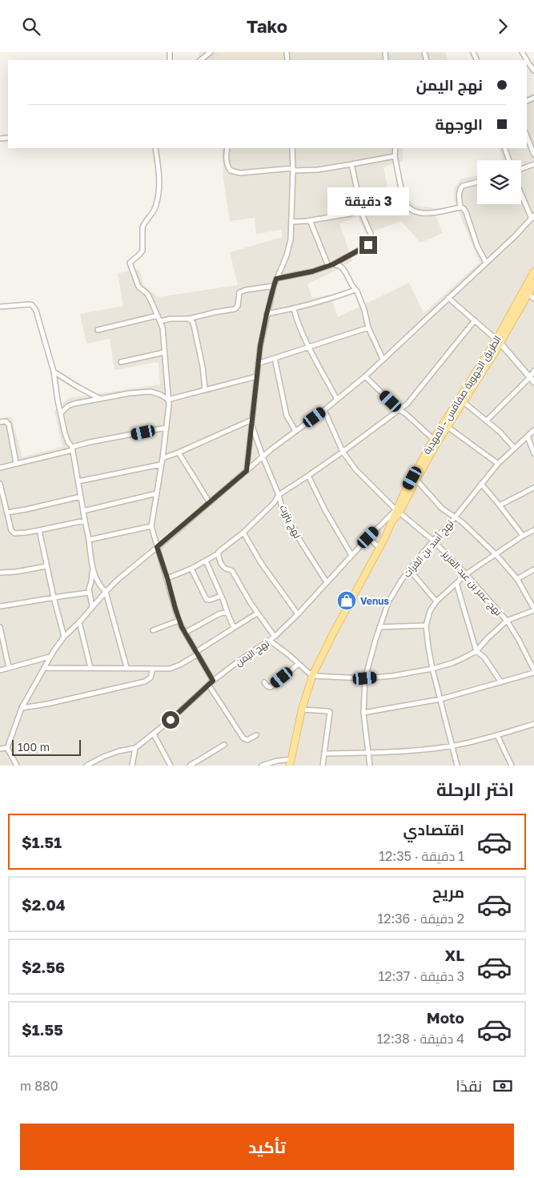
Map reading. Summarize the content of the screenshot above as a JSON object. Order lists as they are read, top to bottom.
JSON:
{
  "streets": {
    "main road": ["الطريق الجهوية صفاقس - المهدية"],
    "street": [
      "نهج بنزرت",
      "نهج أسد بن الفرات",
      "نهج عمر بن عبد العزيز",
      "نهج اليمن"
    ]
  },
  "crossings": [
    ["الطريق الجهوية صفاقس - المهدية", "نهج عمر بن عبد العزيز"],
    ["الطريق الجهوية صفاقس - المهدية", "نهج اليمن"],
    ["نهج بنزرت", "نهج اليمن"],
    ["نهج أسد بن الفرات", "نهج عمر بن عبد العزيز"],
    ["نهج عمر بن عبد العزيز", "نهج اليمن"]
  ],
  "places": {
    "shop": ["Venus"]
  },
  "scale_bar": "100 m",
  "page": {
    "header": "Tako",
    "banner": ["نهج اليمن", "الوجهة"],
    "bubble": "3 دقيقة",
    "scale": "100 m",
    "heading": "اختر الرحلة",
    "list": [
      {
        "name": "اقتصادي",
        "note": "1 دقيقة · 12:35",
        "value": "$1.51"
      },
      {
        "name": "مريح",
        "note": "2 دقيقة · 12:36",
        "value": "$2.04"
      },
      {
        "name": "XL",
        "note": "3 دقيقة · 12:37",
        "value": "$2.56"
      },
      {
        "name": "Moto",
        "note": "4 دقيقة · 12:38",
        "value": "$1.55"
      }
    ],
    "pay": ["نقدًا", "880 m"],
    "buttons": "تأكيد"
  }
}
